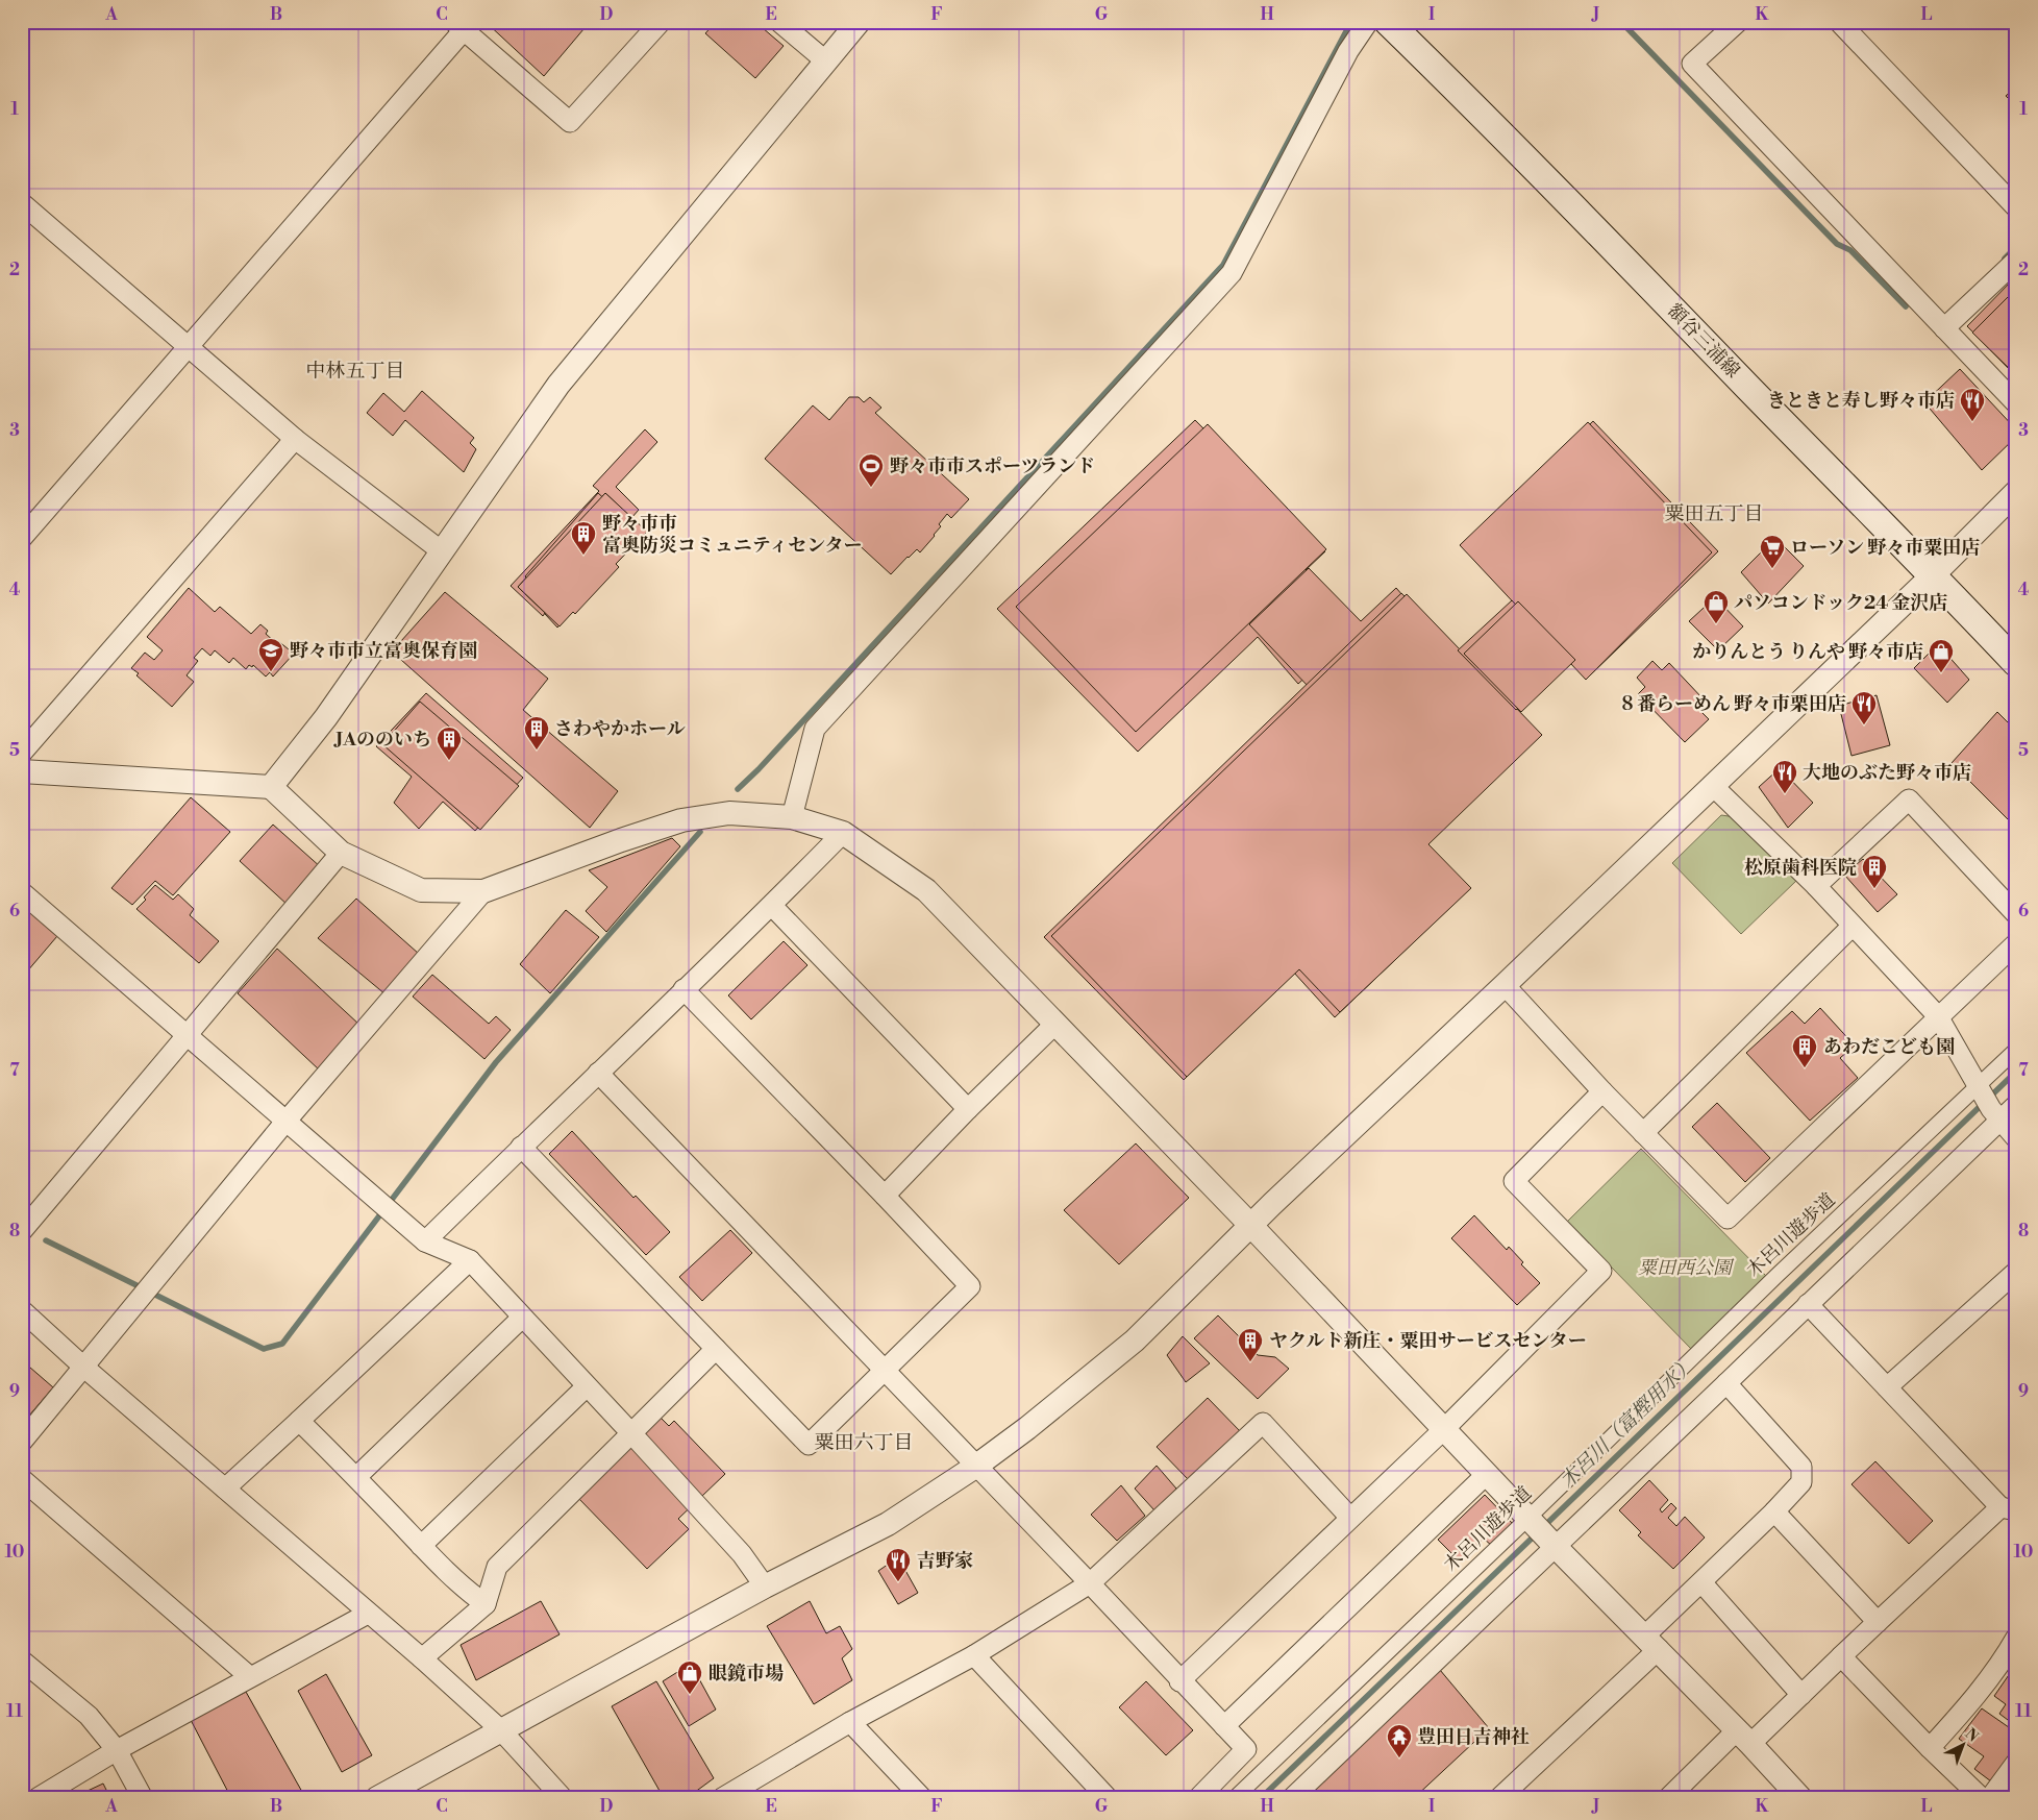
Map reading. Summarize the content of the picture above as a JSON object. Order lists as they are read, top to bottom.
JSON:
{
  "streets": {
    "main road": ["額谷三浦線"],
    "street": ["木呂川遊歩道"]
  },
  "districts": ["中林五丁目", "粟田五丁目", "粟田六丁目"],
  "water": ["木呂川（富樫用水）"],
  "parks": ["粟田西公園"],
  "places": {
    "restaurant": [
      "きときと寿し野々市店",
      "８番らーめん 野々市栗田店",
      "大地のぶた野々市店",
      "吉野家"
    ],
    "sports": ["野々市市スポーツランド"],
    "building": [
      "野々市市 富奥防災コミュニティセンター",
      "さわやかホール",
      "JAののいち",
      "松原歯科医院",
      "あわだこども園",
      "ヤクルト新庄・粟田サービスセンター"
    ],
    "supermarket": ["ローソン 野々市粟田店"],
    "shop": ["パソコンドック24 金沢店", "かりんとう りんや 野々市店", "眼鏡市場"],
    "school or university": ["野々市市立富奥保育園"],
    "temple": ["豊田日吉神社"]
  },
  "north": "top right",
  "grid": {
    "columns": [
      "A",
      "B",
      "C",
      "D",
      "E",
      "F",
      "G",
      "H",
      "I",
      "J",
      "K",
      "L"
    ],
    "rows": [
      "1",
      "2",
      "3",
      "4",
      "5",
      "6",
      "7",
      "8",
      "9",
      "10",
      "11"
    ]
  }
}
